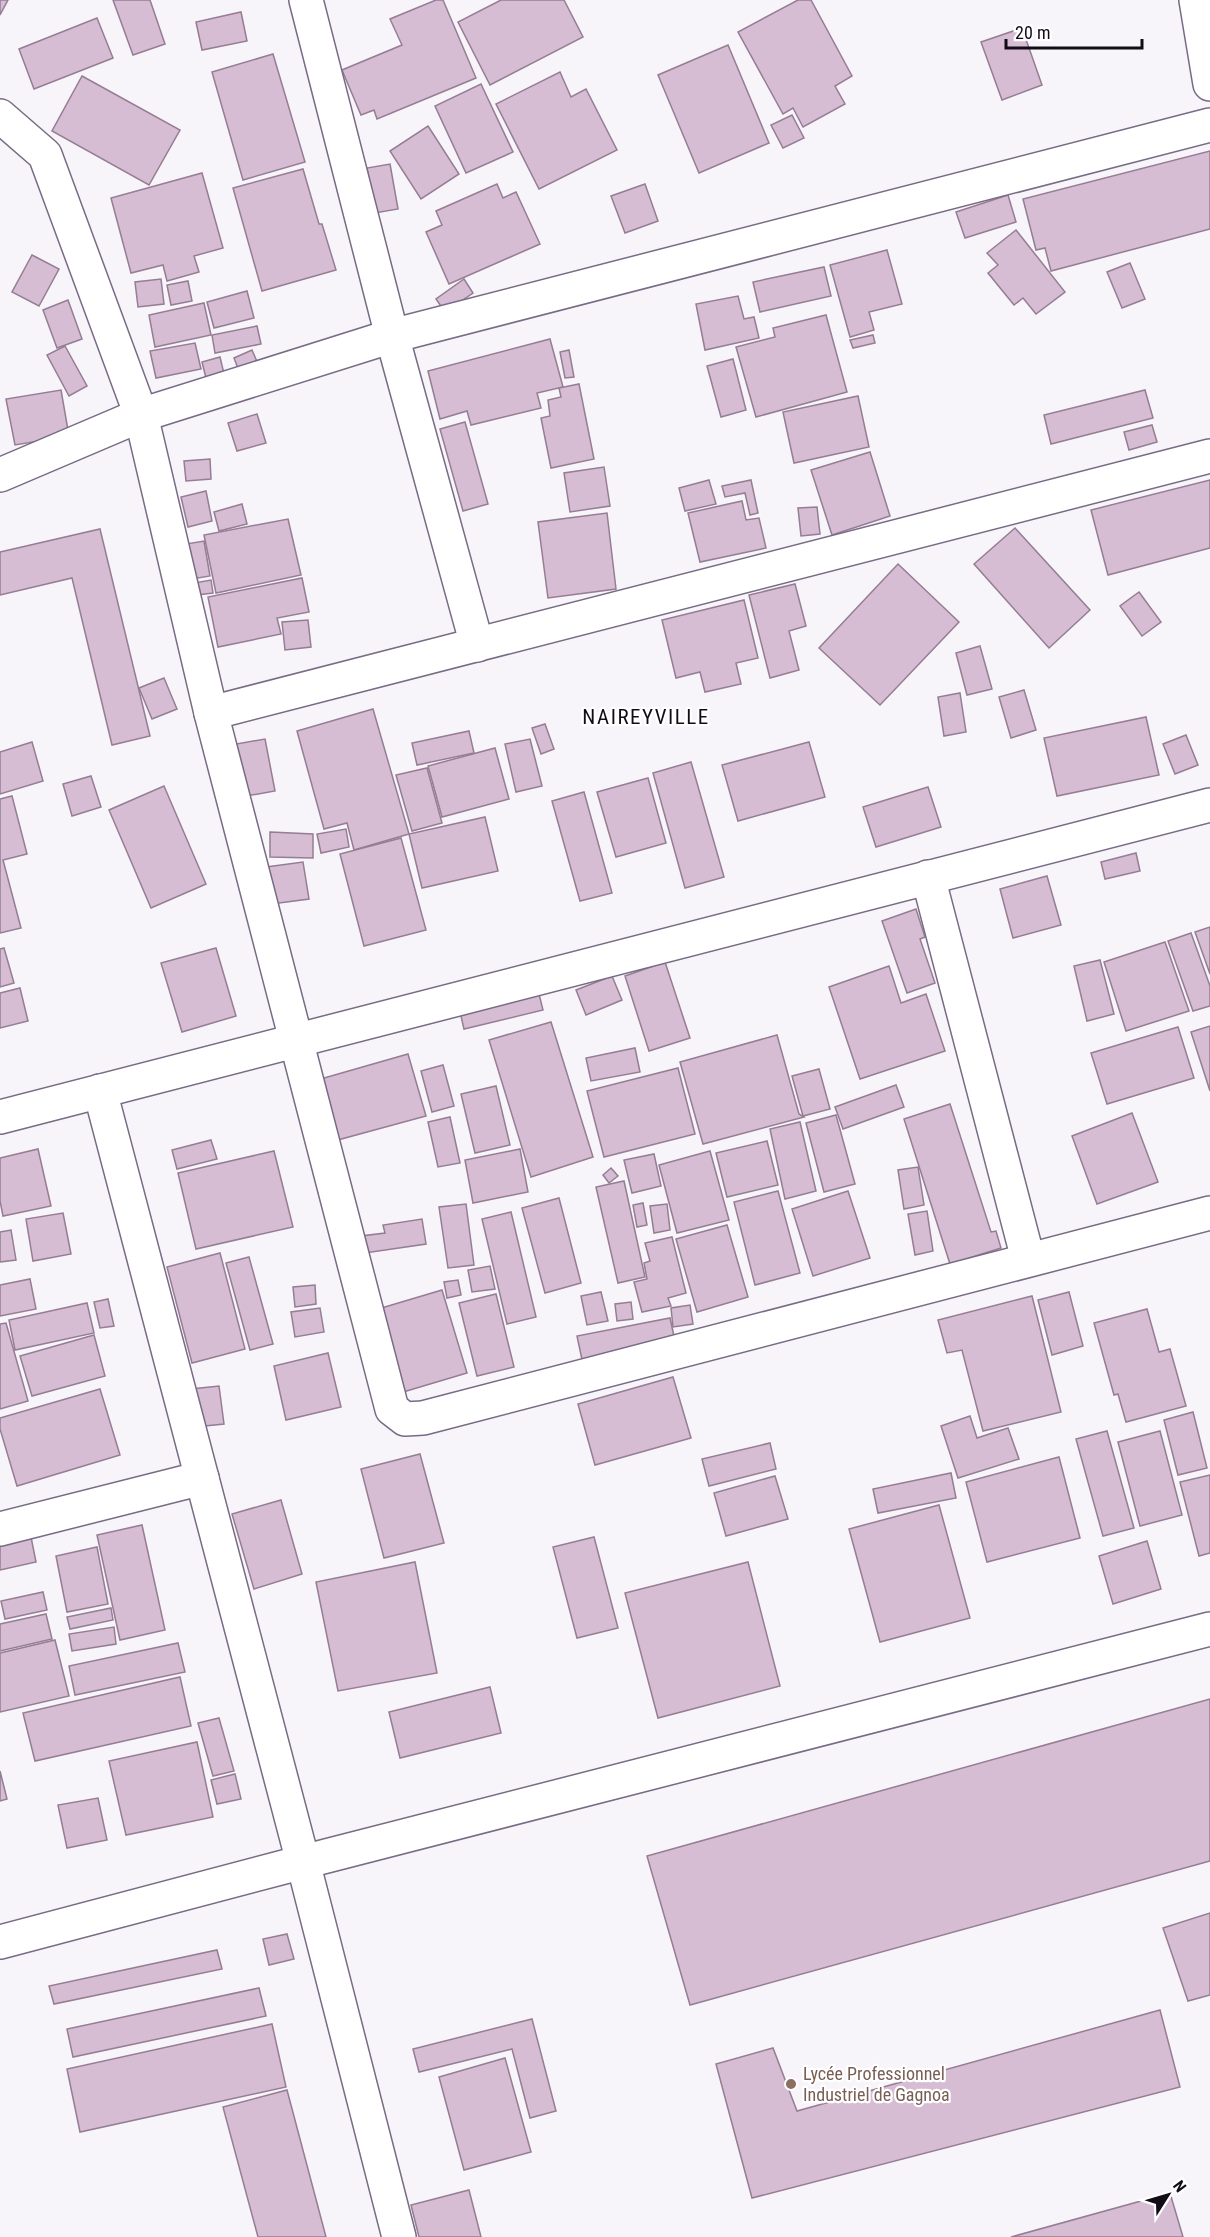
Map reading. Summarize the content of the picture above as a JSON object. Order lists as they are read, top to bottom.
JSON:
{
  "districts": ["NAIREYVILLE"],
  "places": ["Lycée Professionnel Industriel de Gagnoa"],
  "scale_bar": "20 m",
  "north": "top right"
}
